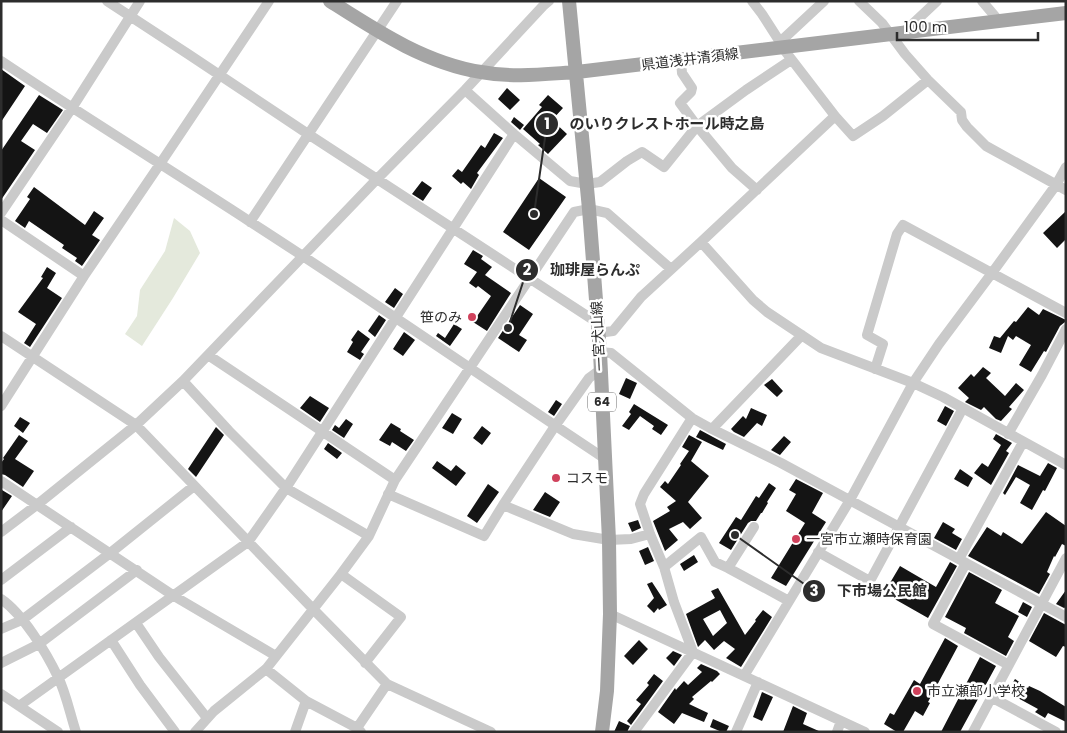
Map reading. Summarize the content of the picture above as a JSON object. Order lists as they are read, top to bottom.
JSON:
{
  "streets": {
    "main road": ["県道浅井清須線", "一宮犬山線", "64"]
  },
  "crossings": [
    ["県道浅井清須線", "一宮犬山線"]
  ],
  "places": [
    "のいりクレストホール時之島",
    "笹のみ",
    "珈琲屋らんぷ",
    "コスモ",
    "下市場公民館",
    "一宮市立瀬時保育園",
    "市立瀬部小学校"
  ],
  "scale_bar": "100 m"
}
